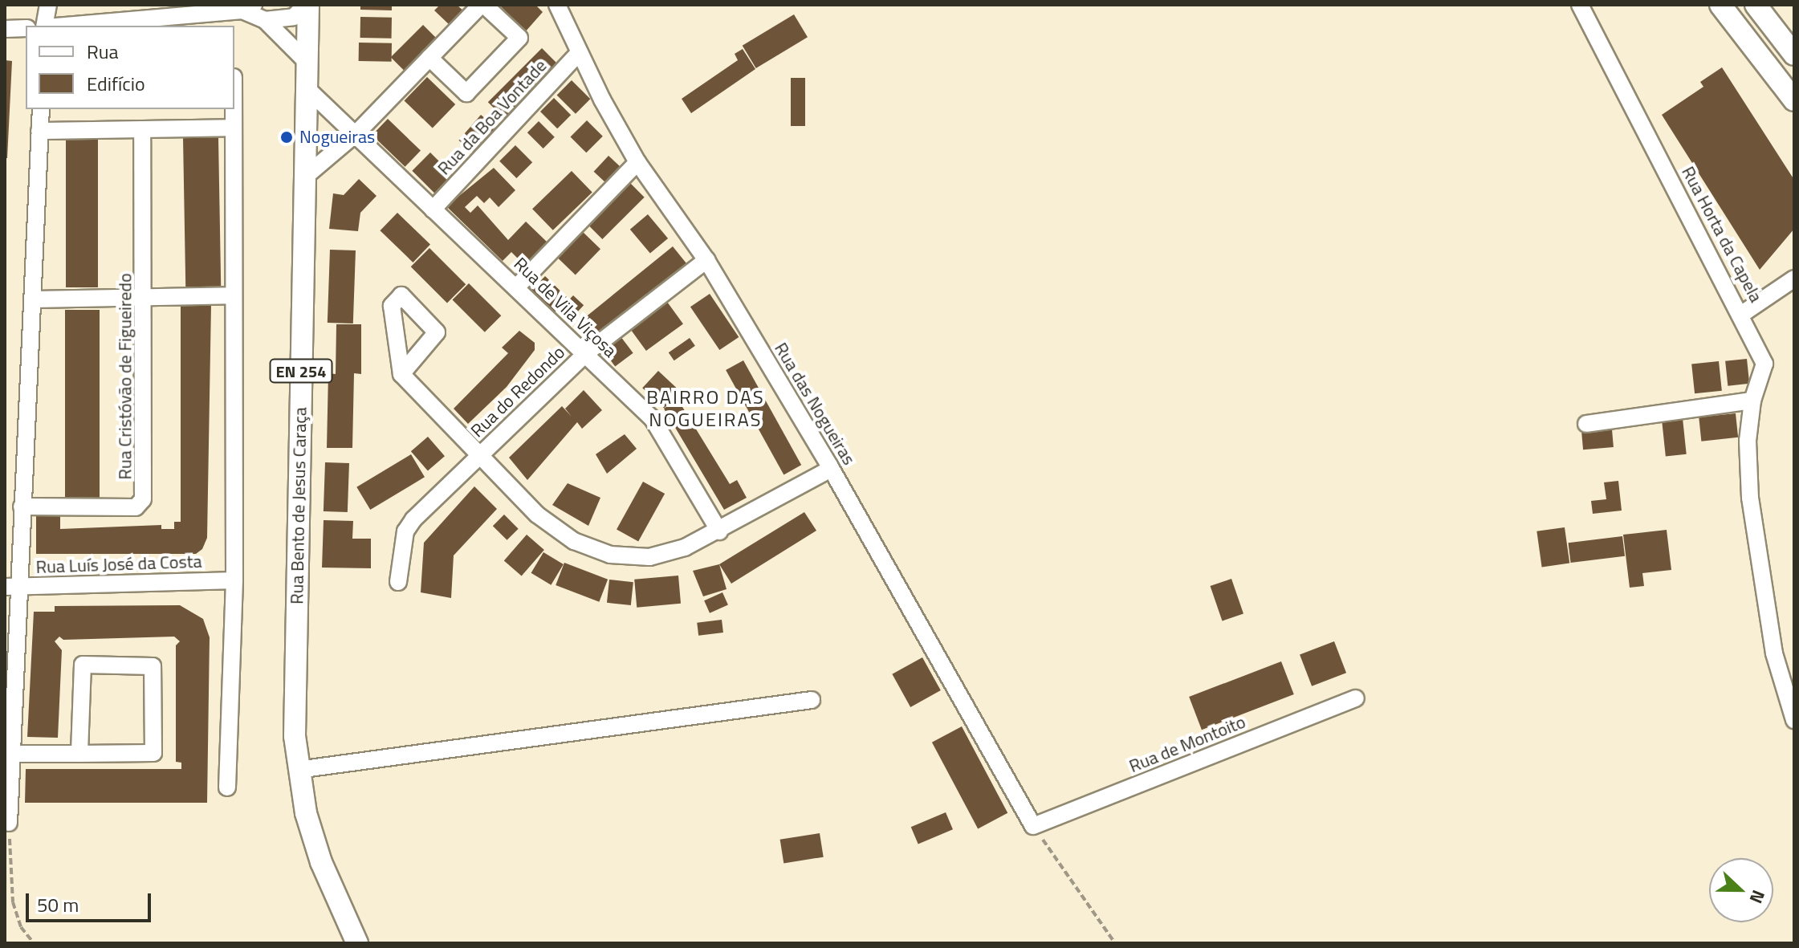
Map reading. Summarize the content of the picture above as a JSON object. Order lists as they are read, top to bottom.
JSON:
{
  "streets": {
    "main road": ["EN 254", "Rua Bento de Jesus Caraça"],
    "street": [
      "Rua da Boa Vontade",
      "Rua Horta da Capela",
      "Rua de Vila Viçosa",
      "Rua Cristóvão de Figueiredo",
      "Rua do Redondo",
      "Rua das Nogueiras",
      "Rua Luís José da Costa",
      "Rua de Montoito"
    ]
  },
  "crossings": [
    ["Rua da Boa Vontade", "Rua de Vila Viçosa"],
    ["Rua da Boa Vontade", "Rua das Nogueiras"],
    ["Rua de Vila Viçosa", "Rua do Redondo"],
    ["Rua de Vila Viçosa", "Rua Bento de Jesus Caraça"],
    ["EN 254", "Rua Bento de Jesus Caraça"],
    ["Rua do Redondo", "Rua das Nogueiras"],
    ["Rua das Nogueiras", "Rua de Montoito"]
  ],
  "districts": ["BAIRRO DAS NOGUEIRAS"],
  "places": ["Nogueiras"],
  "legend": ["Rua", "Edifício"],
  "scale_bar": "50 m",
  "north": "right"
}
